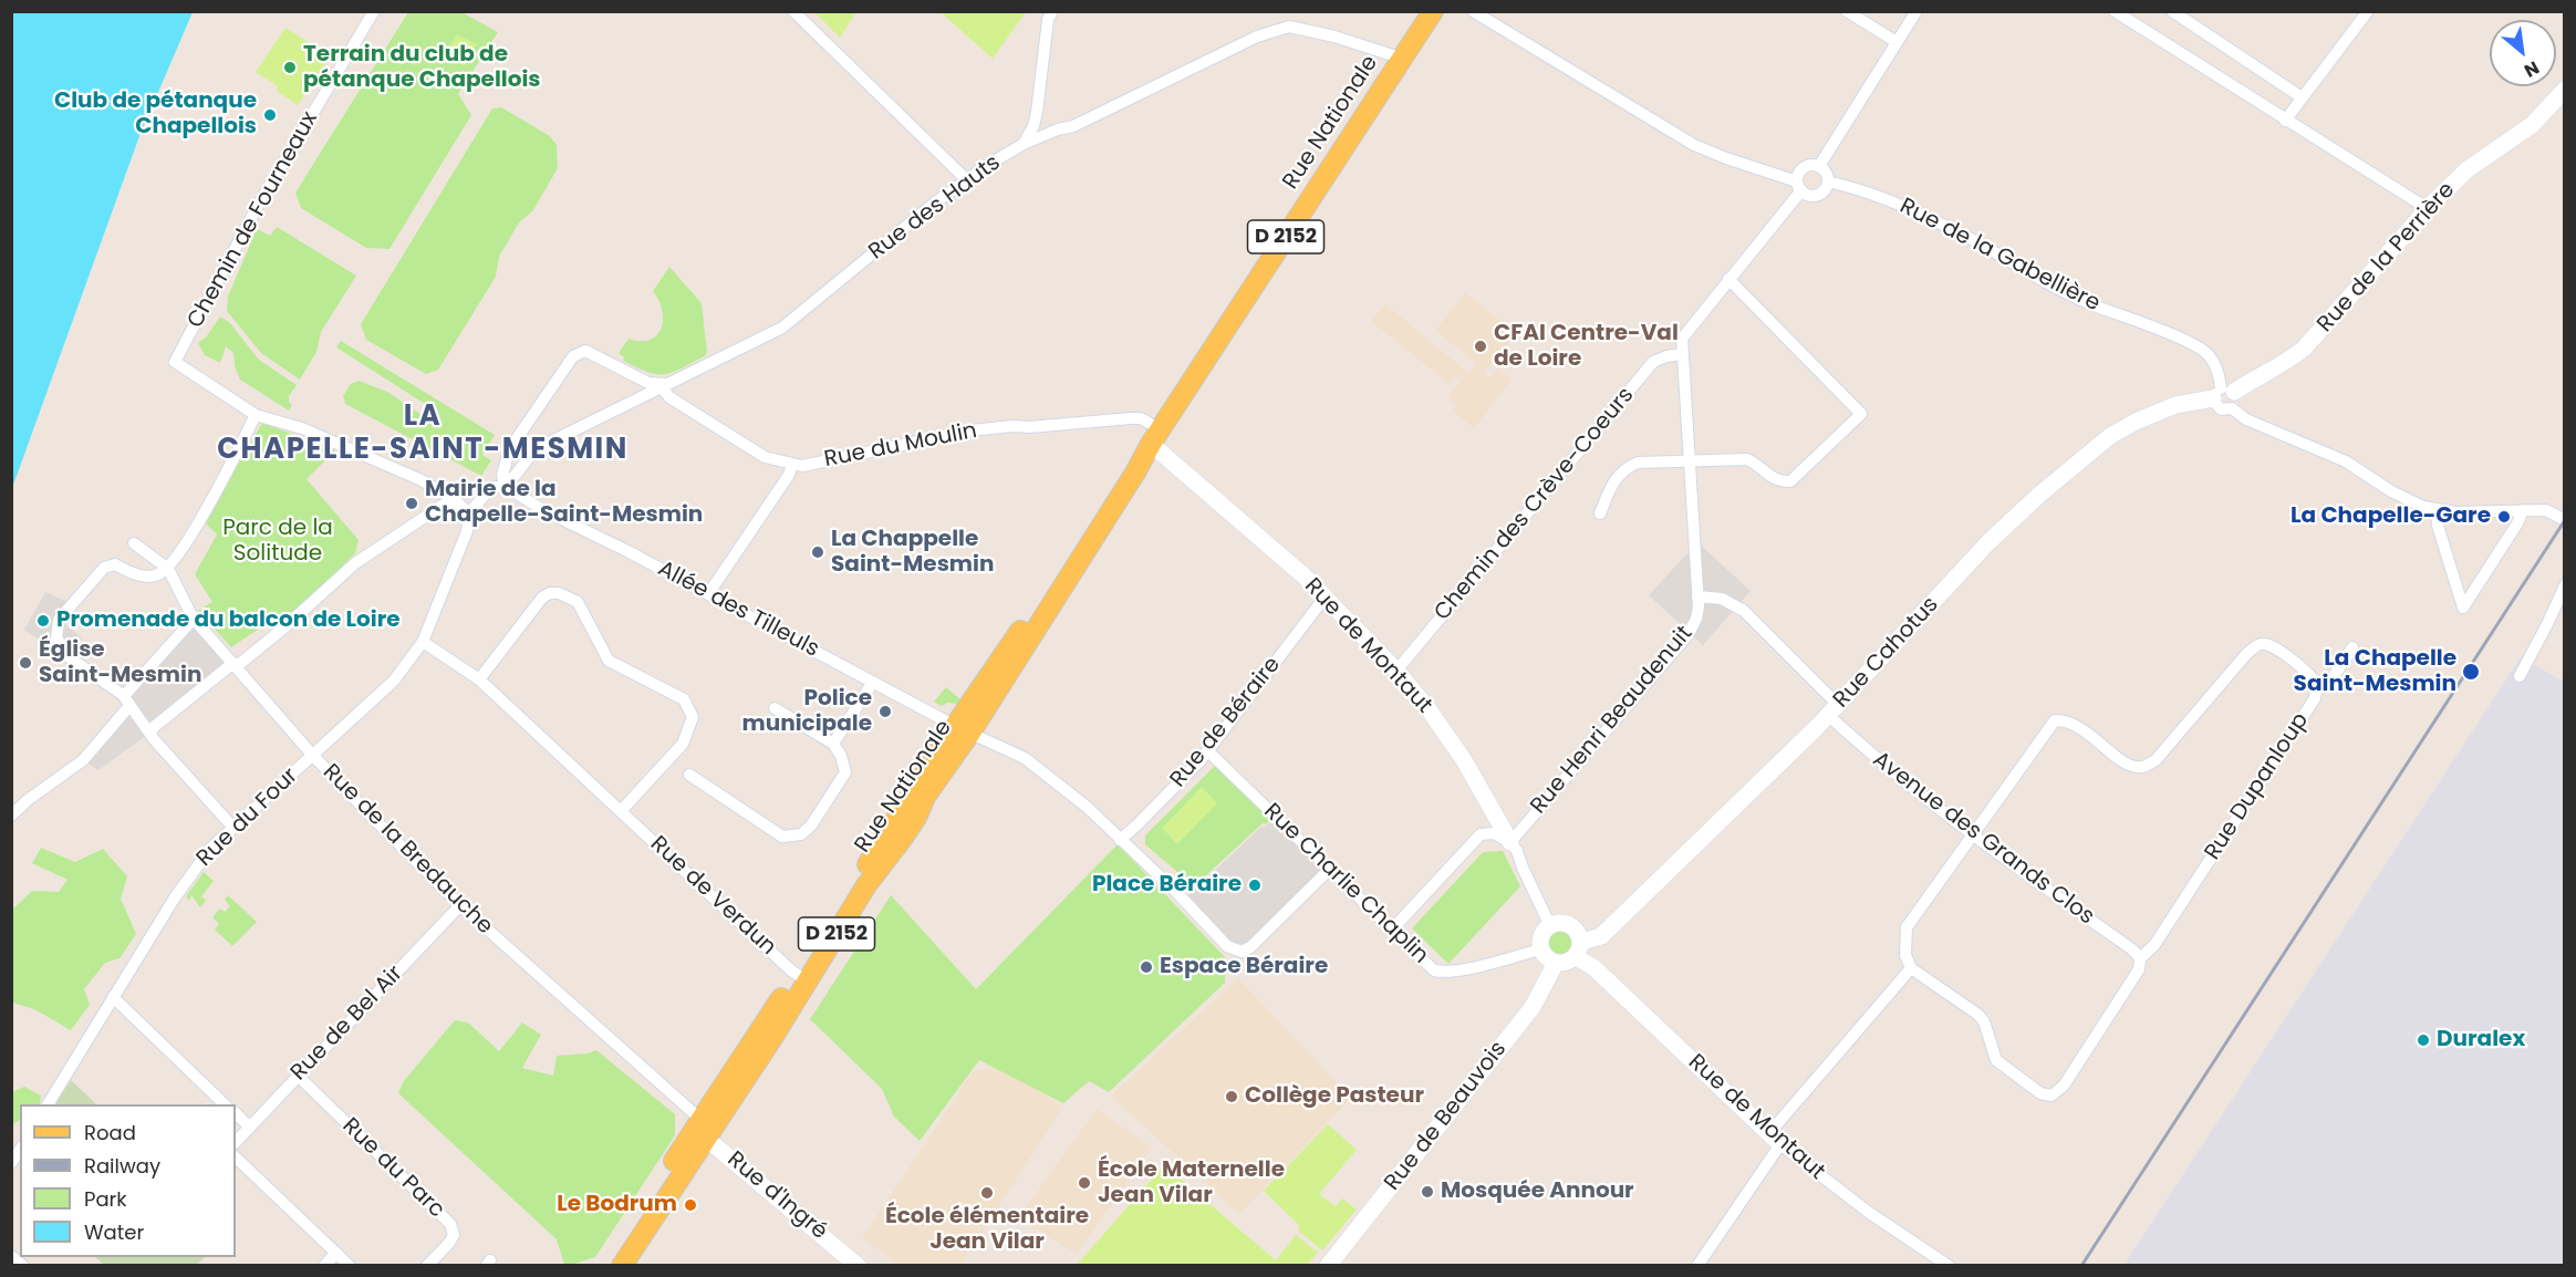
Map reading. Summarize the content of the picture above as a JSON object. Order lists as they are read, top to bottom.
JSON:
{
  "streets": {
    "main road": ["Rue Nationale", "D 2152"],
    "street": [
      "Rue des Hauts",
      "Chemin de Fourneaux",
      "Rue de la Gabellière",
      "Rue de la Perrière",
      "Rue du Moulin",
      "Chemin des Crève-Coeurs",
      "Allée des Tilleuls",
      "Rue de Montaut",
      "Rue Cahotus",
      "Rue Henri Beaudenuit",
      "Rue de Béraire",
      "Rue Dupanloup",
      "Rue du Four",
      "Avenue des Grands Clos",
      "Rue de la Bredauche",
      "Rue Charlie Chaplin",
      "Rue de Verdun",
      "Rue de Bel Air",
      "Rue de Beauvois",
      "Rue du Parc",
      "Rue d'Ingré"
    ]
  },
  "crossings": [
    ["Rue Nationale", "Rue des Hauts"],
    ["Rue Nationale", "D 2152"],
    ["Rue Nationale", "Rue du Moulin"],
    ["Rue Nationale", "Allée des Tilleuls"],
    ["Rue Nationale", "Rue de Montaut"],
    ["Rue Nationale", "Rue de la Bredauche"],
    ["Rue Nationale", "Rue de Verdun"],
    ["Rue Nationale", "Rue d'Ingré"],
    ["Rue des Hauts", "Rue du Moulin"],
    ["Rue des Hauts", "Allée des Tilleuls"],
    ["Rue des Hauts", "Rue du Four"],
    ["D 2152", "Rue de la Bredauche"],
    ["D 2152", "Rue d'Ingré"],
    ["Rue de la Gabellière", "Rue de la Perrière"],
    ["Rue de la Gabellière", "Rue Cahotus"],
    ["Rue de la Perrière", "Rue Cahotus"],
    ["Rue du Moulin", "Rue de Montaut"],
    ["Chemin des Crève-Coeurs", "Rue de Montaut"],
    ["Chemin des Crève-Coeurs", "Rue Henri Beaudenuit"],
    ["Allée des Tilleuls", "Rue du Four"],
    ["Rue de Montaut", "Rue Cahotus"],
    ["Rue de Montaut", "Rue Henri Beaudenuit"],
    ["Rue de Montaut", "Rue de Béraire"],
    ["Rue de Montaut", "Rue Charlie Chaplin"],
    ["Rue de Montaut", "Rue de Beauvois"],
    ["Rue Cahotus", "Avenue des Grands Clos"],
    ["Rue Cahotus", "Rue Charlie Chaplin"],
    ["Rue Cahotus", "Rue de Beauvois"],
    ["Rue Henri Beaudenuit", "Avenue des Grands Clos"],
    ["Rue de Béraire", "Rue Charlie Chaplin"],
    ["Rue Dupanloup", "Avenue des Grands Clos"],
    ["Rue du Four", "Rue de la Bredauche"],
    ["Rue du Four", "Rue de Verdun"],
    ["Rue de la Bredauche", "Rue de Bel Air"],
    ["Rue de la Bredauche", "Rue d'Ingré"],
    ["Rue Charlie Chaplin", "Rue de Beauvois"],
    ["Rue de Bel Air", "Rue du Parc"]
  ],
  "districts": ["LA CHAPELLE-SAINT-MESMIN"],
  "parks": ["Parc de la Solitude"],
  "places": [
    "Terrain du club de pétanque Chapellois",
    "Club de pétanque Chapellois",
    "CFAI Centre-Val de Loire",
    "Mairie de la Chapelle-Saint-Mesmin",
    "La Chapelle-Gare",
    "La Chappelle Saint-Mesmin",
    "Promenade du balcon de Loire",
    "Église Saint-Mesmin",
    "La Chapelle Saint-Mesmin",
    "Police municipale",
    "Place Béraire",
    "Espace Béraire",
    "Duralex",
    "Collège Pasteur",
    "École Maternelle Jean Vilar",
    "Mosquée Annour",
    "École élémentaire Jean Vilar",
    "Le Bodrum"
  ],
  "legend": [
    "Road",
    "Railway",
    "Park",
    "Water"
  ],
  "north": "bottom right"
}
